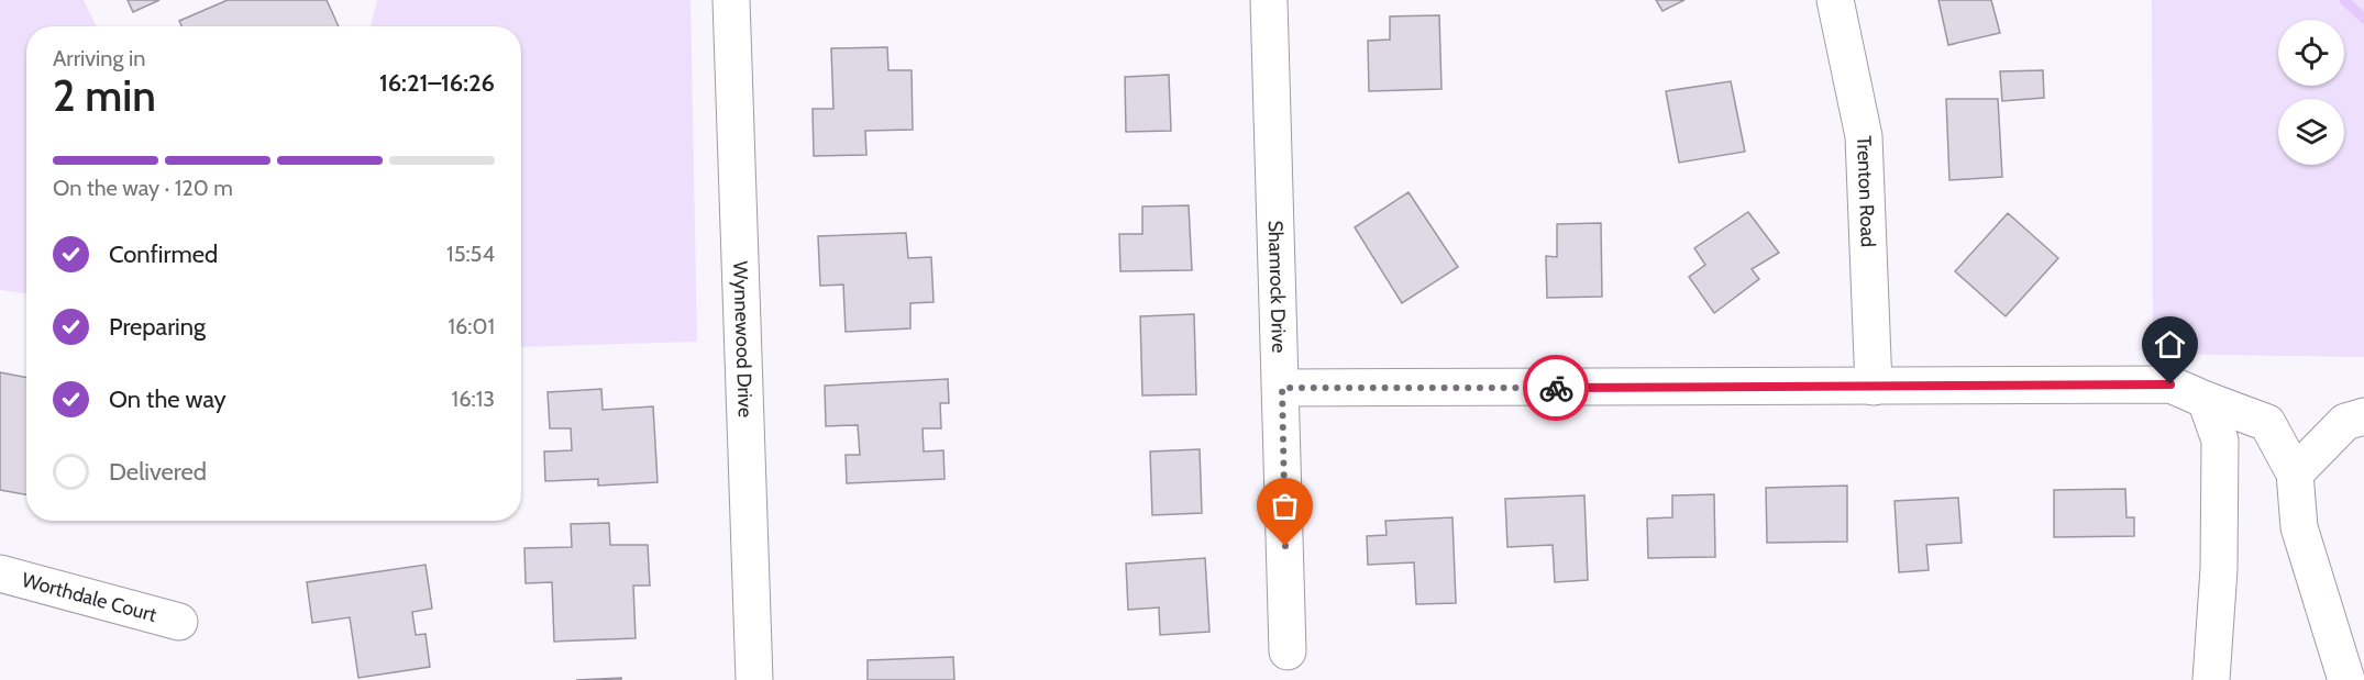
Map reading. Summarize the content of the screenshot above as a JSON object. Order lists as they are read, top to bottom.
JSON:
{
  "streets": {
    "street": [
      "Trenton Road",
      "Shamrock Drive",
      "Wynnewood Drive",
      "Worthdale Court"
    ]
  },
  "page": {
    "heading": ["2 min", "Arriving in", "16:21–16:26"],
    "bar": "On the way · 120 m",
    "list": [
      ["Confirmed", "15:54"],
      ["Preparing", "16:01"],
      ["On the way", "16:13"],
      "Delivered"
    ]
  }
}
